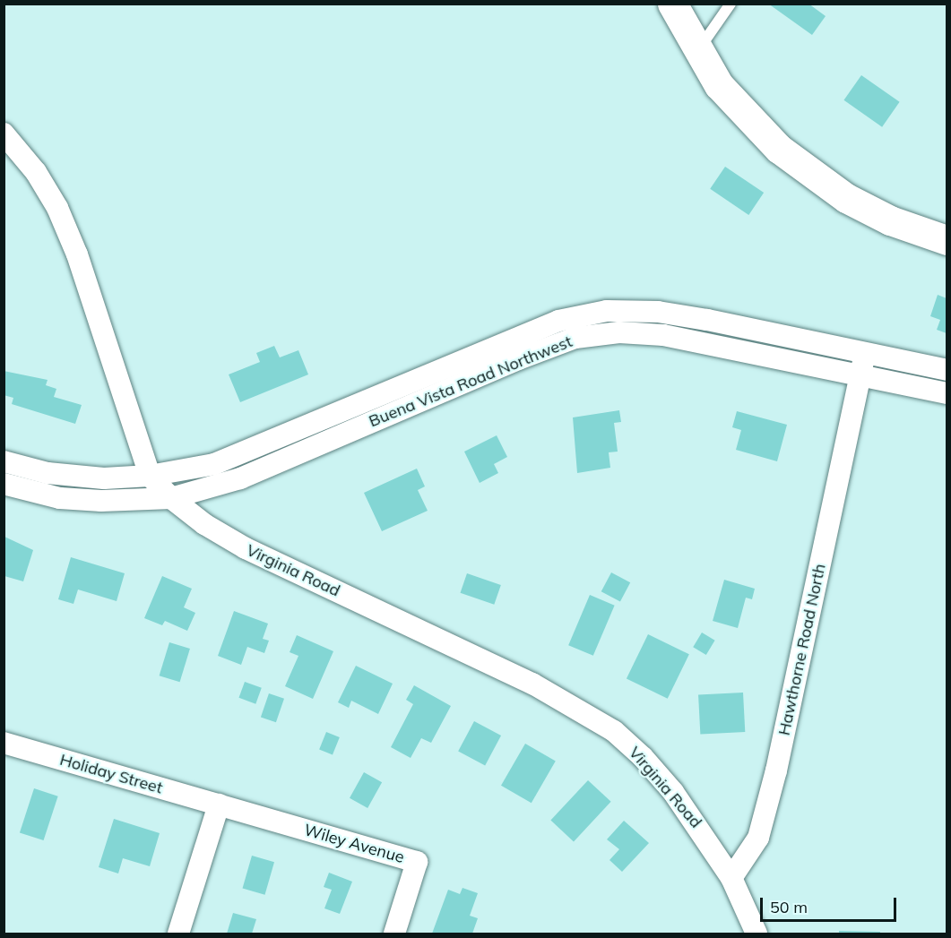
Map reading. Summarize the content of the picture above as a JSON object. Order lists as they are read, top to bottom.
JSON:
{
  "streets": {
    "street": [
      "Buena Vista Road Northwest",
      "Virginia Road",
      "Hawthorne Road North",
      "Holiday Street",
      "Wiley Avenue"
    ]
  },
  "crossings": [
    ["Buena Vista Road Northwest", "Virginia Road"],
    ["Buena Vista Road Northwest", "Hawthorne Road North"],
    ["Virginia Road", "Hawthorne Road North"],
    ["Holiday Street", "Wiley Avenue"]
  ],
  "scale_bar": "50 m"
}
